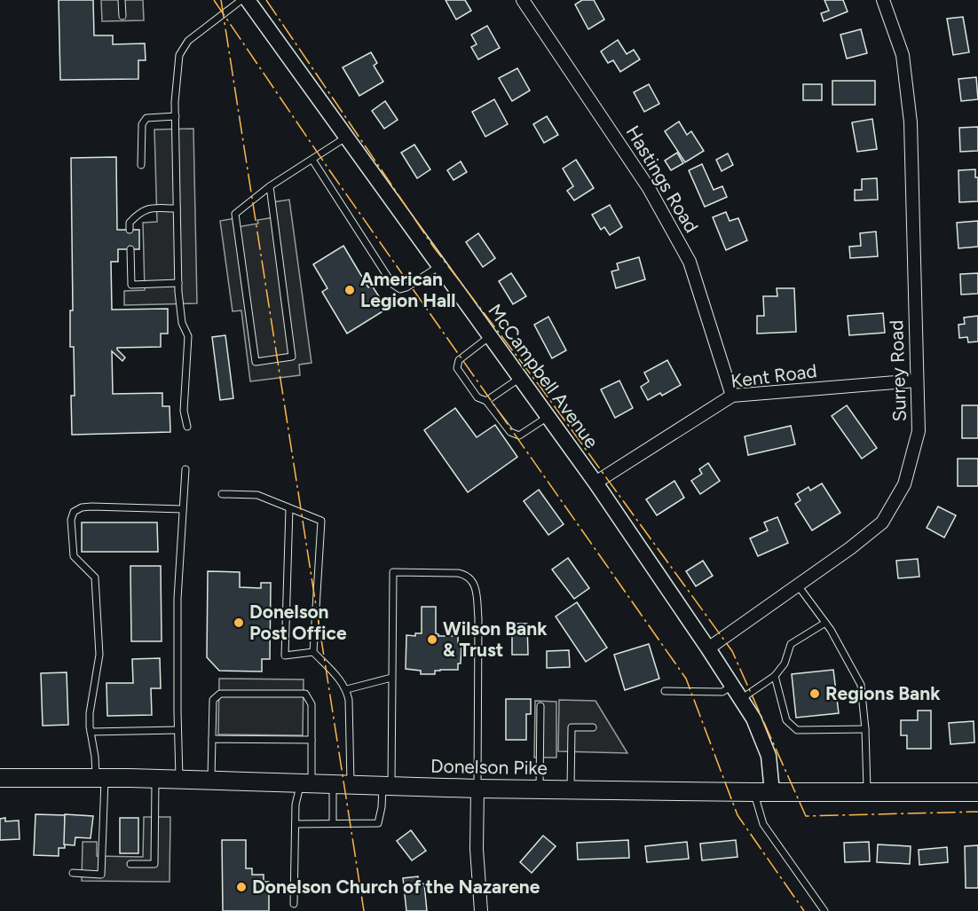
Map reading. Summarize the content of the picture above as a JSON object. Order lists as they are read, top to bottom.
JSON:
{
  "streets": {
    "main road": ["Donelson Pike"],
    "street": [
      "Hastings Road",
      "Surrey Road",
      "McCampbell Avenue",
      "Kent Road"
    ]
  },
  "crossings": [
    ["Hastings Road", "Kent Road"],
    ["Surrey Road", "McCampbell Avenue"],
    ["Surrey Road", "Kent Road"],
    ["McCampbell Avenue", "Kent Road"],
    ["McCampbell Avenue", "Donelson Pike"]
  ],
  "places": [
    "American Legion Hall",
    "Donelson Post Office",
    "Wilson Bank & Trust",
    "Regions Bank",
    "Donelson Church of the Nazarene"
  ]
}
